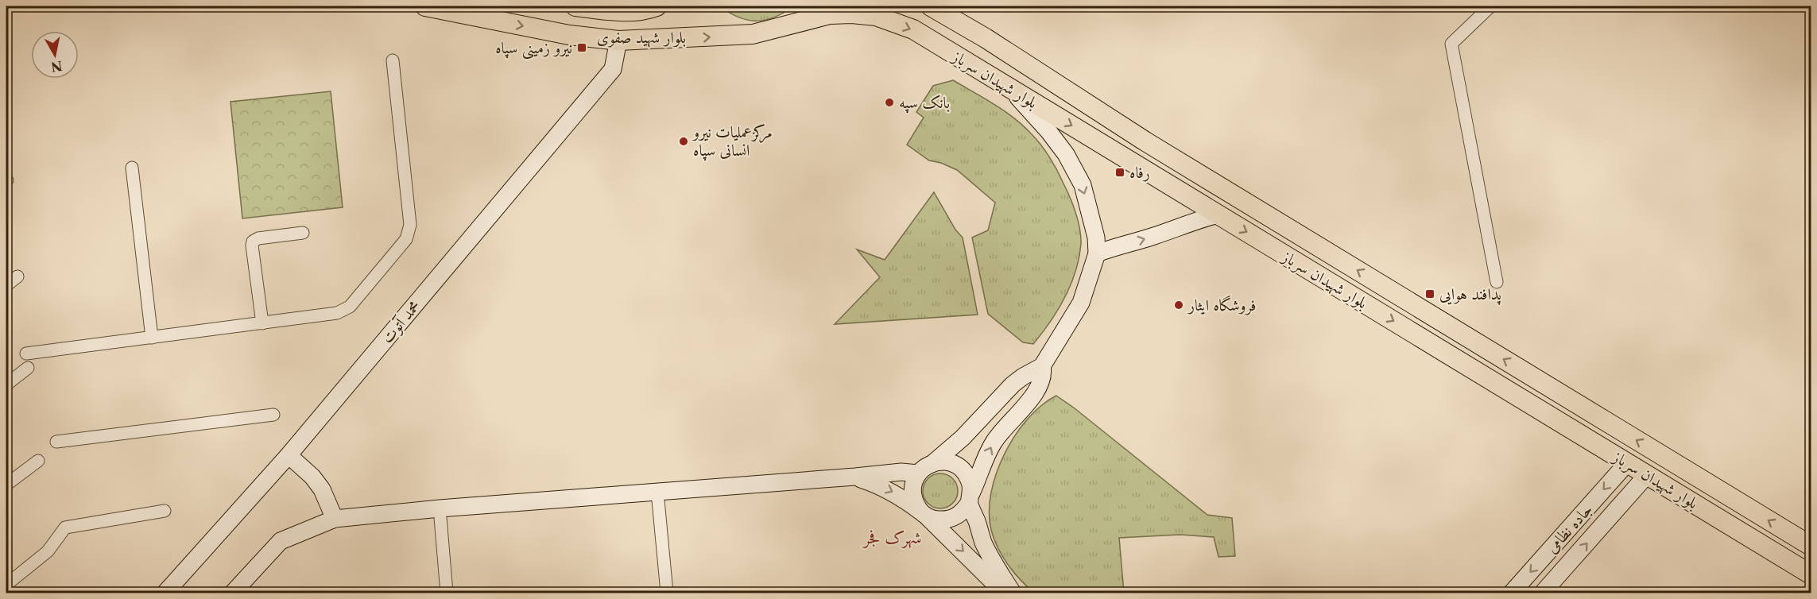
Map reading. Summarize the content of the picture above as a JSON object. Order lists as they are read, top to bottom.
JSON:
{
  "streets": {
    "main road": ["بلوار شهید صفوی", "بلوار شهیدان سرباز"],
    "street": ["محمد آتوت", "جاده نظامی"]
  },
  "crossings": [
    ["بلوار شهید صفوی", "بلوار شهیدان سرباز"],
    ["بلوار شهید صفوی", "محمد آتوت"],
    ["بلوار شهیدان سرباز", "جاده نظامی"]
  ],
  "one_way": ["بلوار شهید صفوی"],
  "districts": ["شهرک فجر"],
  "places": {
    "transit": ["نیرو زمینی سپاه", "رفاه", "پدافند هوایی"],
    "other": ["بانک سپه", "مرکزعملیات نیرو انسانی سپاه", "فروشگاه ایثار"]
  },
  "north": "bottom"
}
